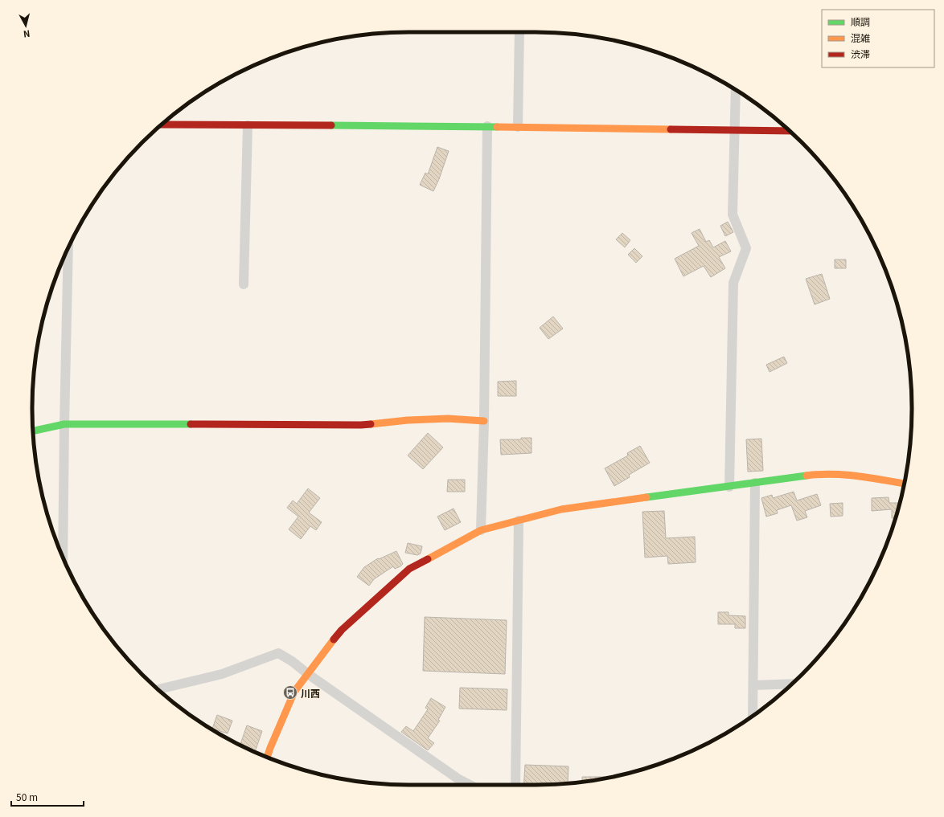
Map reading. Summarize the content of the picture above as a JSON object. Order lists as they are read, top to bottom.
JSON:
{
  "places": {
    "bus stop": ["川西"]
  },
  "legend": ["順調", "混雑", "渋滞"],
  "scale_bar": "50 m",
  "north": "bottom"
}
